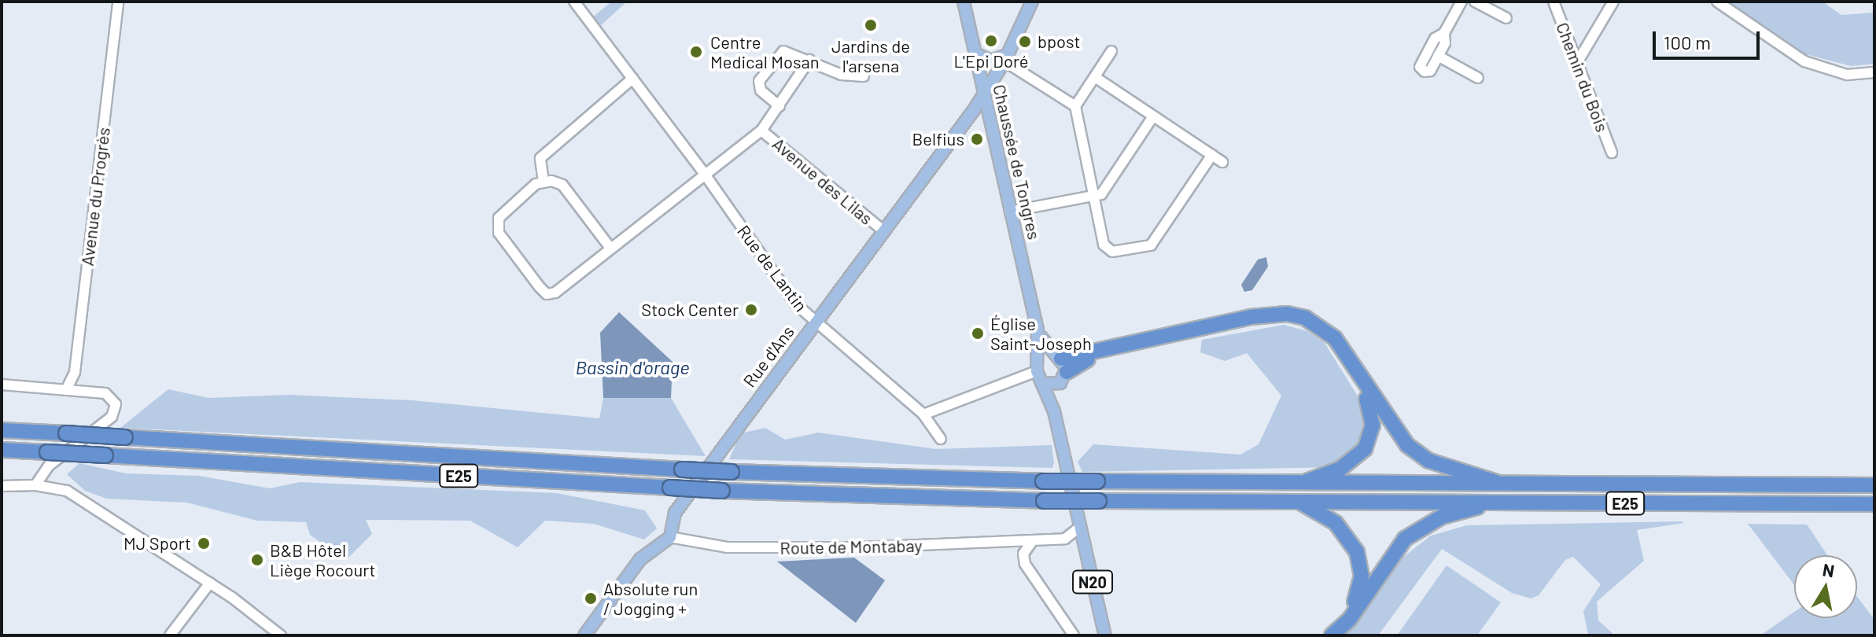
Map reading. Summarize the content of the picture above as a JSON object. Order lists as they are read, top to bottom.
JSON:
{
  "streets": {
    "highway": ["E25"],
    "main road": ["Chaussée de Tongres", "Rue d'Ans", "N20"],
    "street": [
      "Chemin du Bois",
      "Avenue des Lilas",
      "Avenue du Progrès",
      "Rue de Lantin",
      "Route de Montabay"
    ]
  },
  "crossings": [
    ["Chaussée de Tongres", "Rue d'Ans"],
    ["Chaussée de Tongres", "Route de Montabay"],
    ["Avenue des Lilas", "Rue de Lantin"],
    ["Avenue des Lilas", "Rue d'Ans"],
    ["Rue de Lantin", "Rue d'Ans"],
    ["Rue d'Ans", "Route de Montabay"]
  ],
  "water": ["Bassin d'orage"],
  "places": [
    "Jardins de l'arsena",
    "L'Epi Doré",
    "bpost",
    "Centre Medical Mosan",
    "Belfius",
    "Stock Center",
    "Église Saint-Joseph",
    "MJ Sport",
    "B&B Hôtel Liège Rocourt",
    "Absolute run / Jogging +"
  ],
  "scale_bar": "100 m",
  "north": "top"
}
